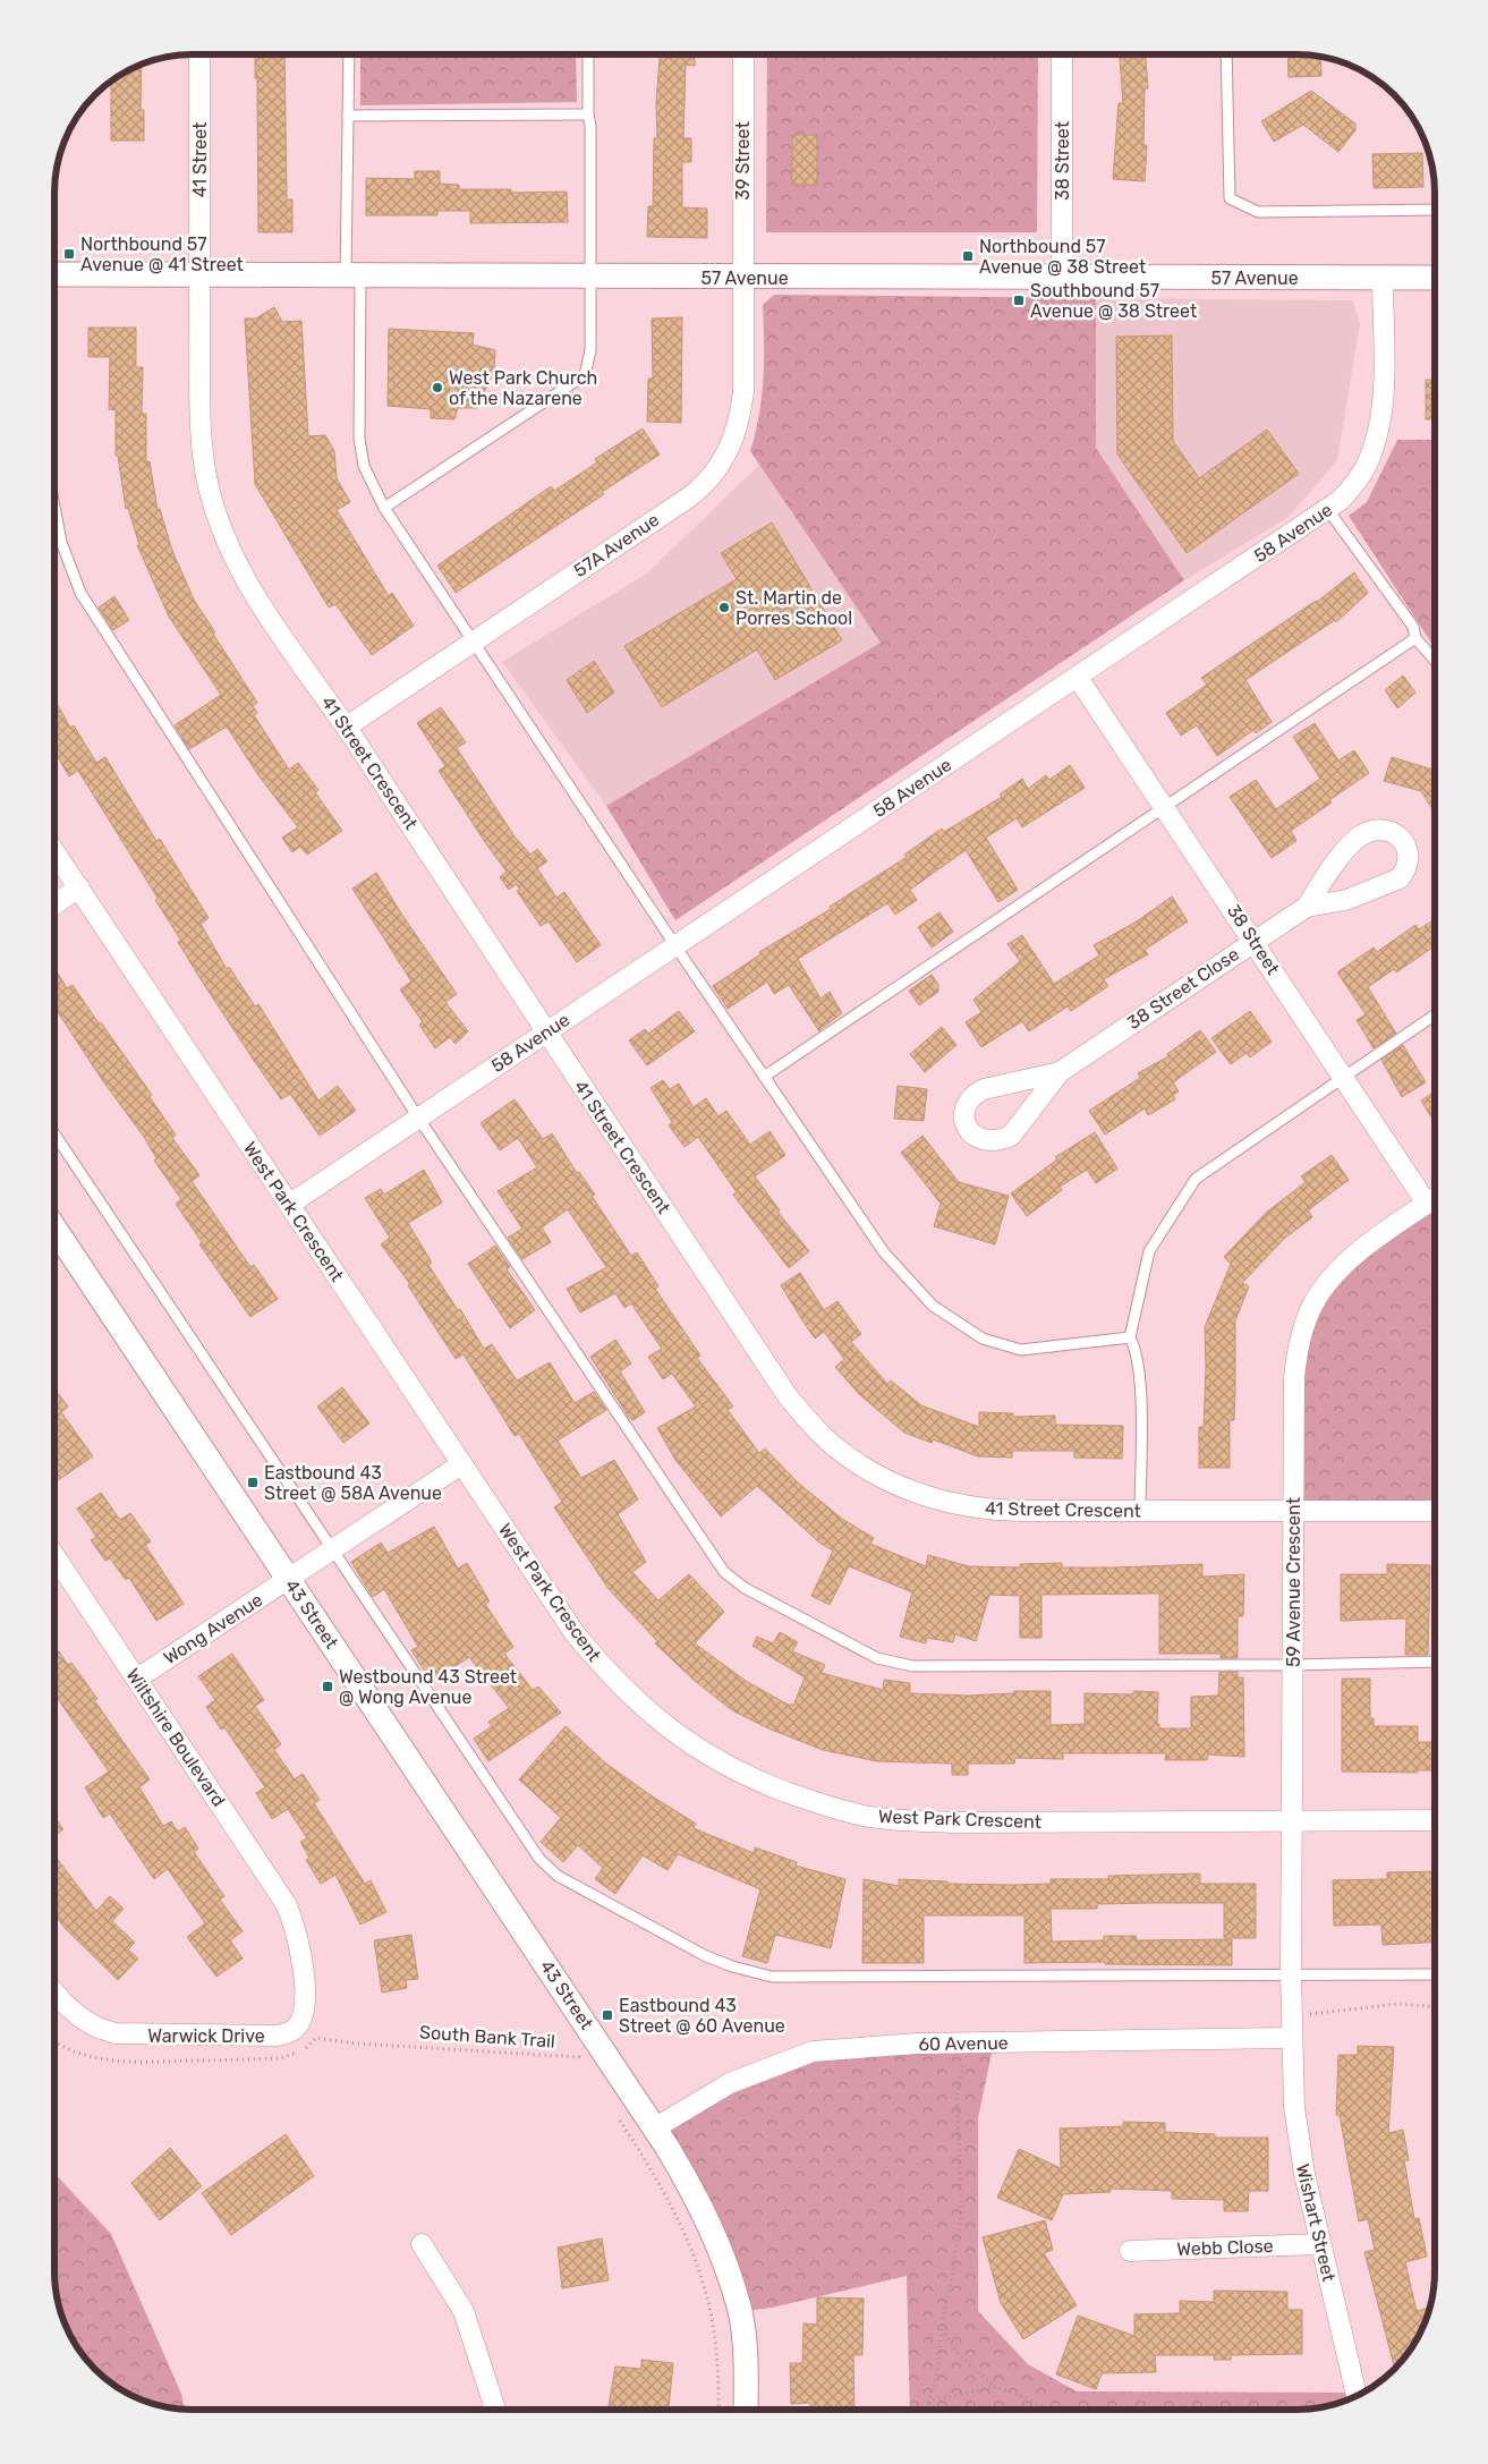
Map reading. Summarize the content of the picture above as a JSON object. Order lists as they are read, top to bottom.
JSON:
{
  "streets": {
    "street": [
      "41 Street",
      "39 Street",
      "38 Street",
      "57 Avenue",
      "58 Avenue",
      "57A Avenue",
      "41 Street Crescent",
      "38 Street Close",
      "West Park Crescent",
      "59 Avenue Crescent",
      "43 Street",
      "Wong Avenue",
      "Wiltshire Boulevard",
      "Warwick Drive",
      "60 Avenue",
      "Wishart Street",
      "Webb Close"
    ],
    "path": ["South Bank Trail"]
  },
  "crossings": [
    ["41 Street", "57 Avenue"],
    ["41 Street", "41 Street Crescent"],
    ["39 Street", "57 Avenue"],
    ["39 Street", "57A Avenue"],
    ["38 Street", "57 Avenue"],
    ["38 Street", "58 Avenue"],
    ["38 Street", "38 Street Close"],
    ["38 Street", "59 Avenue Crescent"],
    ["57 Avenue", "58 Avenue"],
    ["57 Avenue", "57A Avenue"],
    ["57 Avenue", "41 Street Crescent"],
    ["58 Avenue", "41 Street Crescent"],
    ["58 Avenue", "West Park Crescent"],
    ["57A Avenue", "41 Street Crescent"],
    ["41 Street Crescent", "59 Avenue Crescent"],
    ["West Park Crescent", "59 Avenue Crescent"],
    ["West Park Crescent", "Wong Avenue"],
    ["59 Avenue Crescent", "60 Avenue"],
    ["59 Avenue Crescent", "Wishart Street"],
    ["43 Street", "Wong Avenue"],
    ["43 Street", "60 Avenue"],
    ["Wong Avenue", "Wiltshire Boulevard"],
    ["Wiltshire Boulevard", "Warwick Drive"],
    ["60 Avenue", "Wishart Street"],
    ["Wishart Street", "Webb Close"]
  ],
  "places": {
    "transit": [
      "Northbound 57 Avenue @ 41 Street",
      "Northbound 57 Avenue @ 38 Street",
      "Southbound 57 Avenue @ 38 Street",
      "Eastbound 43 Street @ 58A Avenue",
      "Westbound 43 Street @ Wong Avenue",
      "Eastbound 43 Street @ 60 Avenue"
    ],
    "other": ["West Park Church of the Nazarene", "St. Martin de Porres School"]
  }
}
